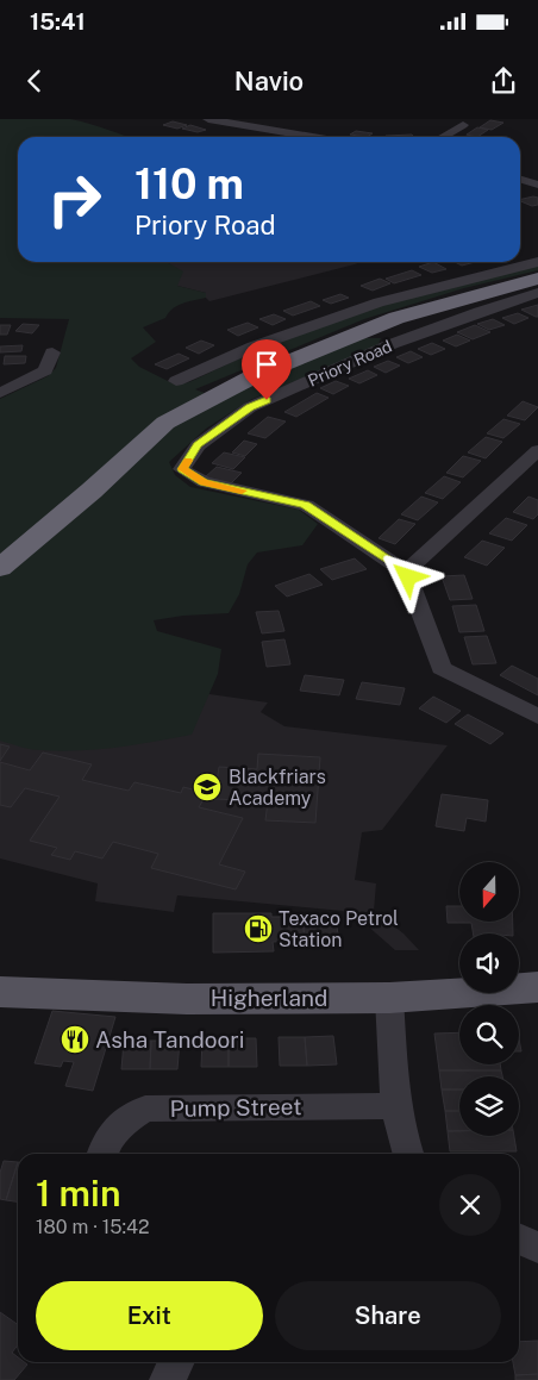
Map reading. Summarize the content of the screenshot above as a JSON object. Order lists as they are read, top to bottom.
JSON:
{
  "streets": {
    "highway": ["Priory Road"],
    "main road": ["Higherland"],
    "street": ["Pump Street"]
  },
  "places": {
    "school or university": ["Blackfriars Academy"],
    "fuel station": ["Texaco Petrol Station"],
    "restaurant": ["Asha Tandoori"]
  },
  "north": "bottom",
  "page": {
    "status": "15:41",
    "header": "Navio",
    "turn": ["110 m", "Priory Road"],
    "heading": ["1 min", "180 m · 15:42"],
    "buttons": ["Exit", "Share"]
  }
}
